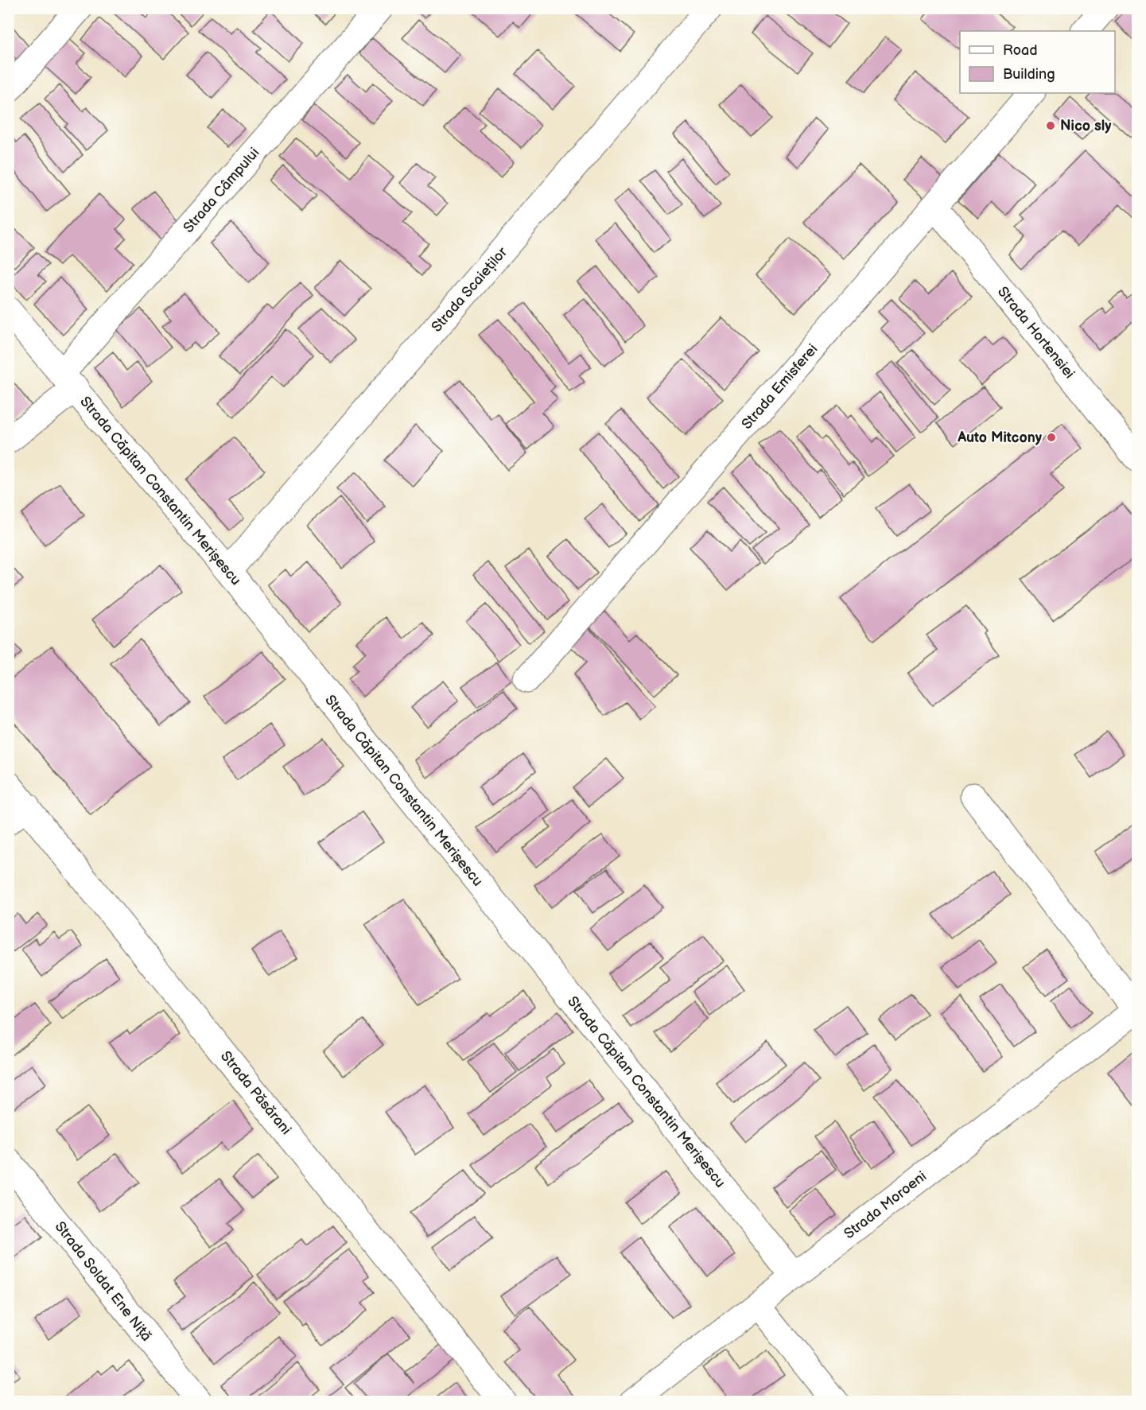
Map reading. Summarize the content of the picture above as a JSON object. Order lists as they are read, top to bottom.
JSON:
{
  "streets": {
    "street": [
      "Strada Câmpului",
      "Strada Scaieților",
      "Strada Hortensiei",
      "Strada Emisferei",
      "Strada Căpitan Constantin Merișescu",
      "Strada Păsărani",
      "Strada Moroeni",
      "Strada Soldat Ene Niță"
    ]
  },
  "crossings": [
    ["Strada Câmpului", "Strada Căpitan Constantin Merișescu"],
    ["Strada Scaieților", "Strada Căpitan Constantin Merișescu"],
    ["Strada Hortensiei", "Strada Emisferei"],
    ["Strada Căpitan Constantin Merișescu", "Strada Moroeni"]
  ],
  "places": ["Nico sly", "Auto Mitcony"],
  "legend": ["Road", "Building"]
}
